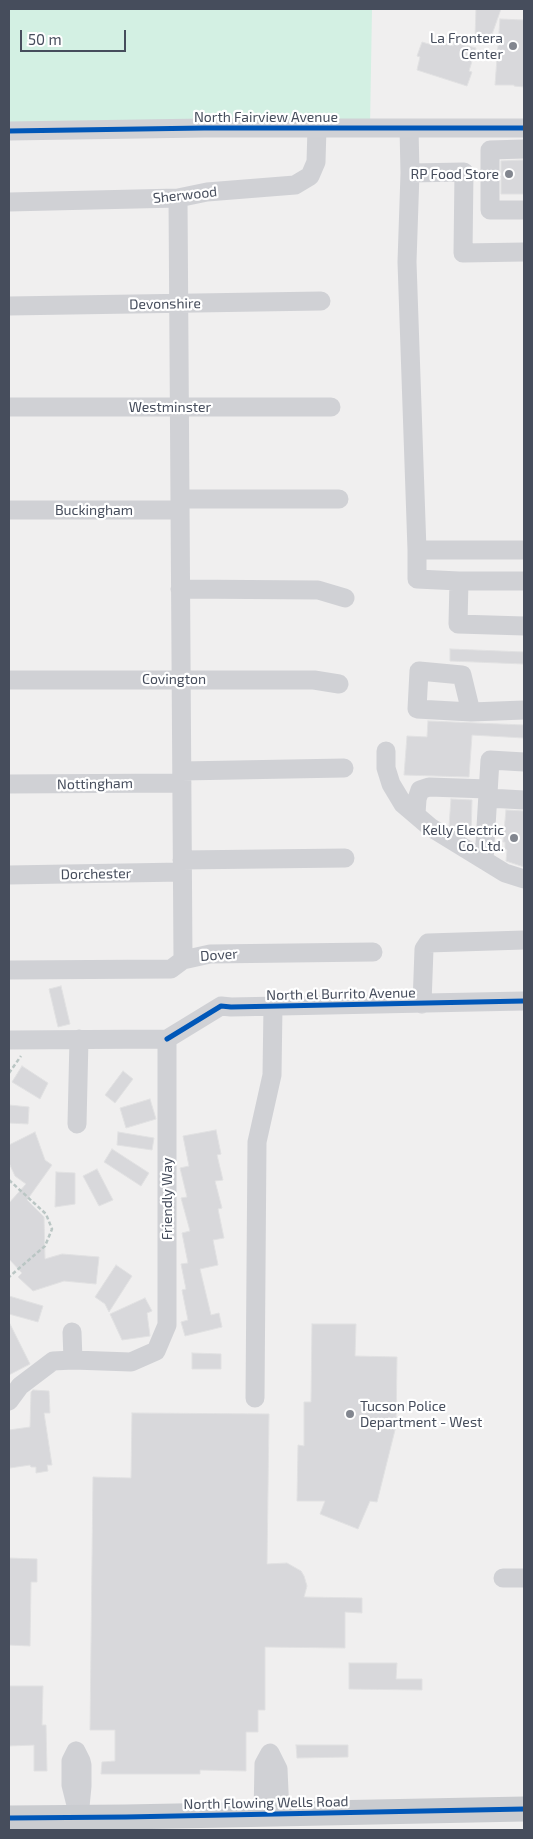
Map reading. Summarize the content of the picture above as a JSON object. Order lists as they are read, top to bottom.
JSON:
{
  "streets": {
    "main road": ["North Flowing Wells Road"],
    "street": [
      "North Fairview Avenue",
      "Sherwood",
      "Devonshire",
      "Westminster",
      "Buckingham",
      "Covington",
      "Nottingham",
      "Dorchester",
      "Dover",
      "North el Burrito Avenue",
      "Friendly Way"
    ]
  },
  "crossings": [
    ["North Fairview Avenue", "Sherwood"],
    ["North el Burrito Avenue", "Friendly Way"]
  ],
  "places": [
    "La Frontera Center",
    "RP Food Store",
    "Kelly Electric Co. Ltd.",
    "Tucson Police Department - West"
  ],
  "scale_bar": "50 m"
}
